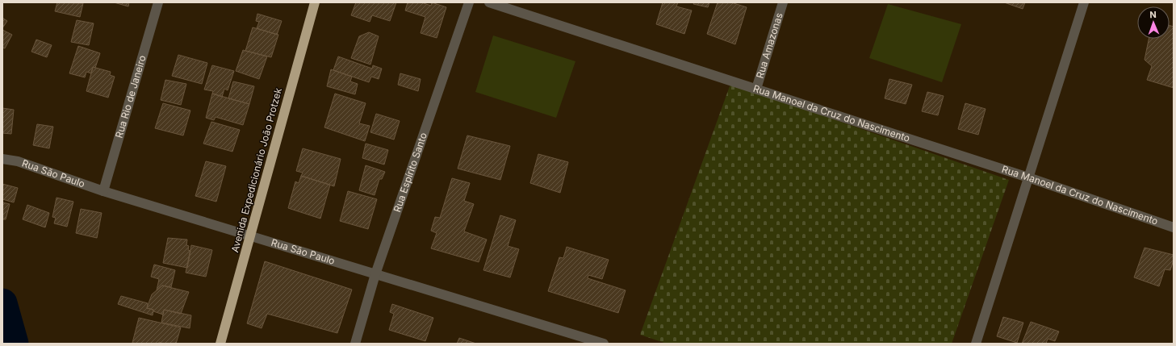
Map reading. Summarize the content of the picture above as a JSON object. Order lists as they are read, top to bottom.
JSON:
{
  "streets": {
    "highway": ["Avenida Expedicionário João Protzek"],
    "street": [
      "Rua Amazonas",
      "Rua Rio de Janeiro",
      "Rua Manoel da Cruz do Nascimento",
      "Rua Espírito Santo",
      "Rua São Paulo"
    ]
  },
  "crossings": [
    ["Rua Amazonas", "Rua Manoel da Cruz do Nascimento"],
    ["Rua Rio de Janeiro", "Rua São Paulo"],
    ["Avenida Expedicionário João Protzek", "Rua São Paulo"],
    ["Rua Espírito Santo", "Rua São Paulo"]
  ],
  "north": "top"
}
